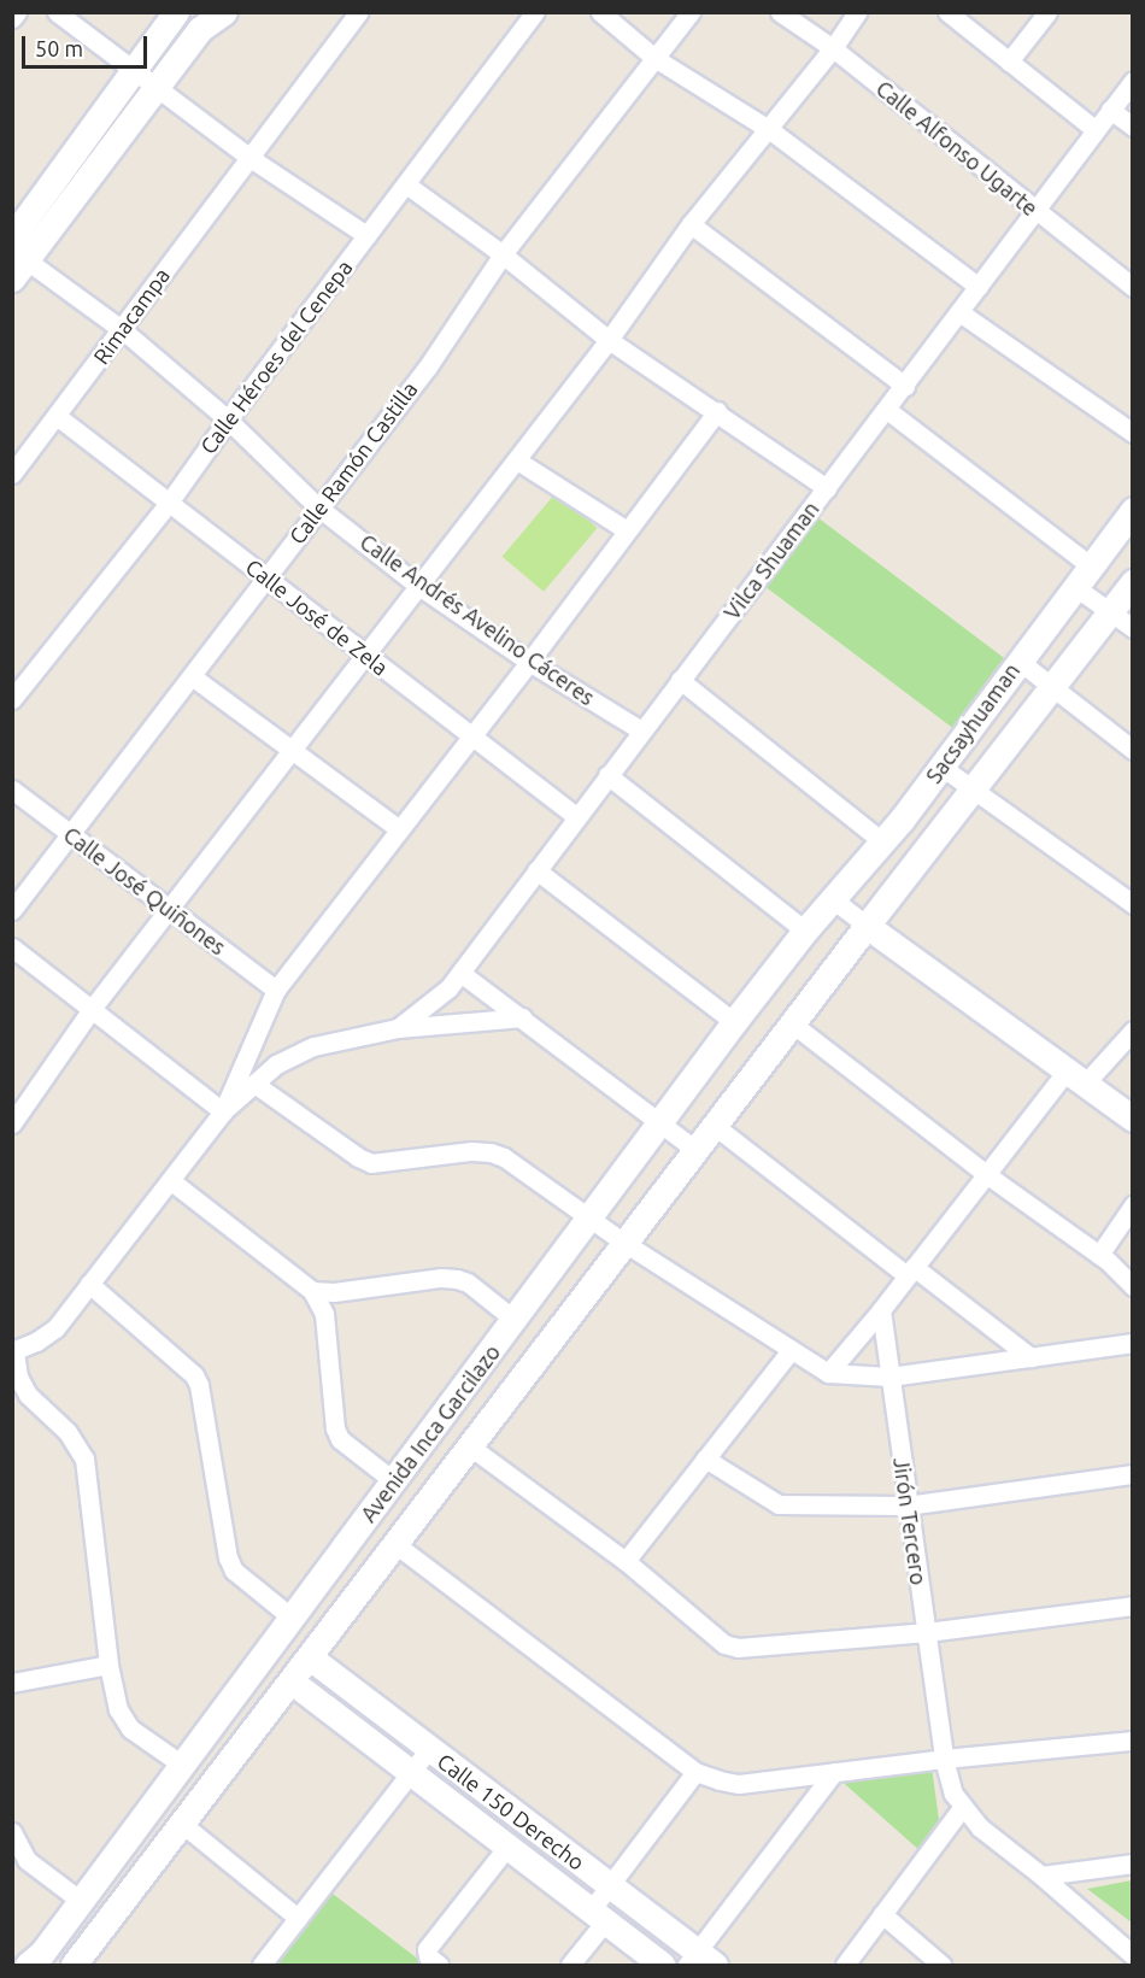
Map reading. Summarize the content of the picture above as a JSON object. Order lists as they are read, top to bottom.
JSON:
{
  "streets": {
    "main road": ["Sacsayhuaman", "Avenida Inca Garcilazo", "Calle 150 Derecho"],
    "street": [
      "Calle Alfonso Ugarte",
      "Rimacampa",
      "Calle Héroes del Cenepa",
      "Calle Ramón Castilla",
      "Vilca Shuaman",
      "Calle José de Zela",
      "Calle Andrés Avelino Cáceres",
      "Calle José Quiñones",
      "Jirón Tercero"
    ]
  },
  "crossings": [
    ["Calle Alfonso Ugarte", "Vilca Shuaman"],
    ["Rimacampa", "Calle José de Zela"],
    ["Rimacampa", "Calle Andrés Avelino Cáceres"],
    ["Calle Héroes del Cenepa", "Calle José de Zela"],
    ["Calle Héroes del Cenepa", "Calle Andrés Avelino Cáceres"],
    ["Calle Ramón Castilla", "Calle José de Zela"],
    ["Calle Ramón Castilla", "Calle Andrés Avelino Cáceres"],
    ["Calle Ramón Castilla", "Calle José Quiñones"],
    ["Vilca Shuaman", "Calle José de Zela"],
    ["Vilca Shuaman", "Calle Andrés Avelino Cáceres"],
    ["Sacsayhuaman", "Avenida Inca Garcilazo"],
    ["Avenida Inca Garcilazo", "Calle 150 Derecho"]
  ],
  "scale_bar": "50 m"
}
